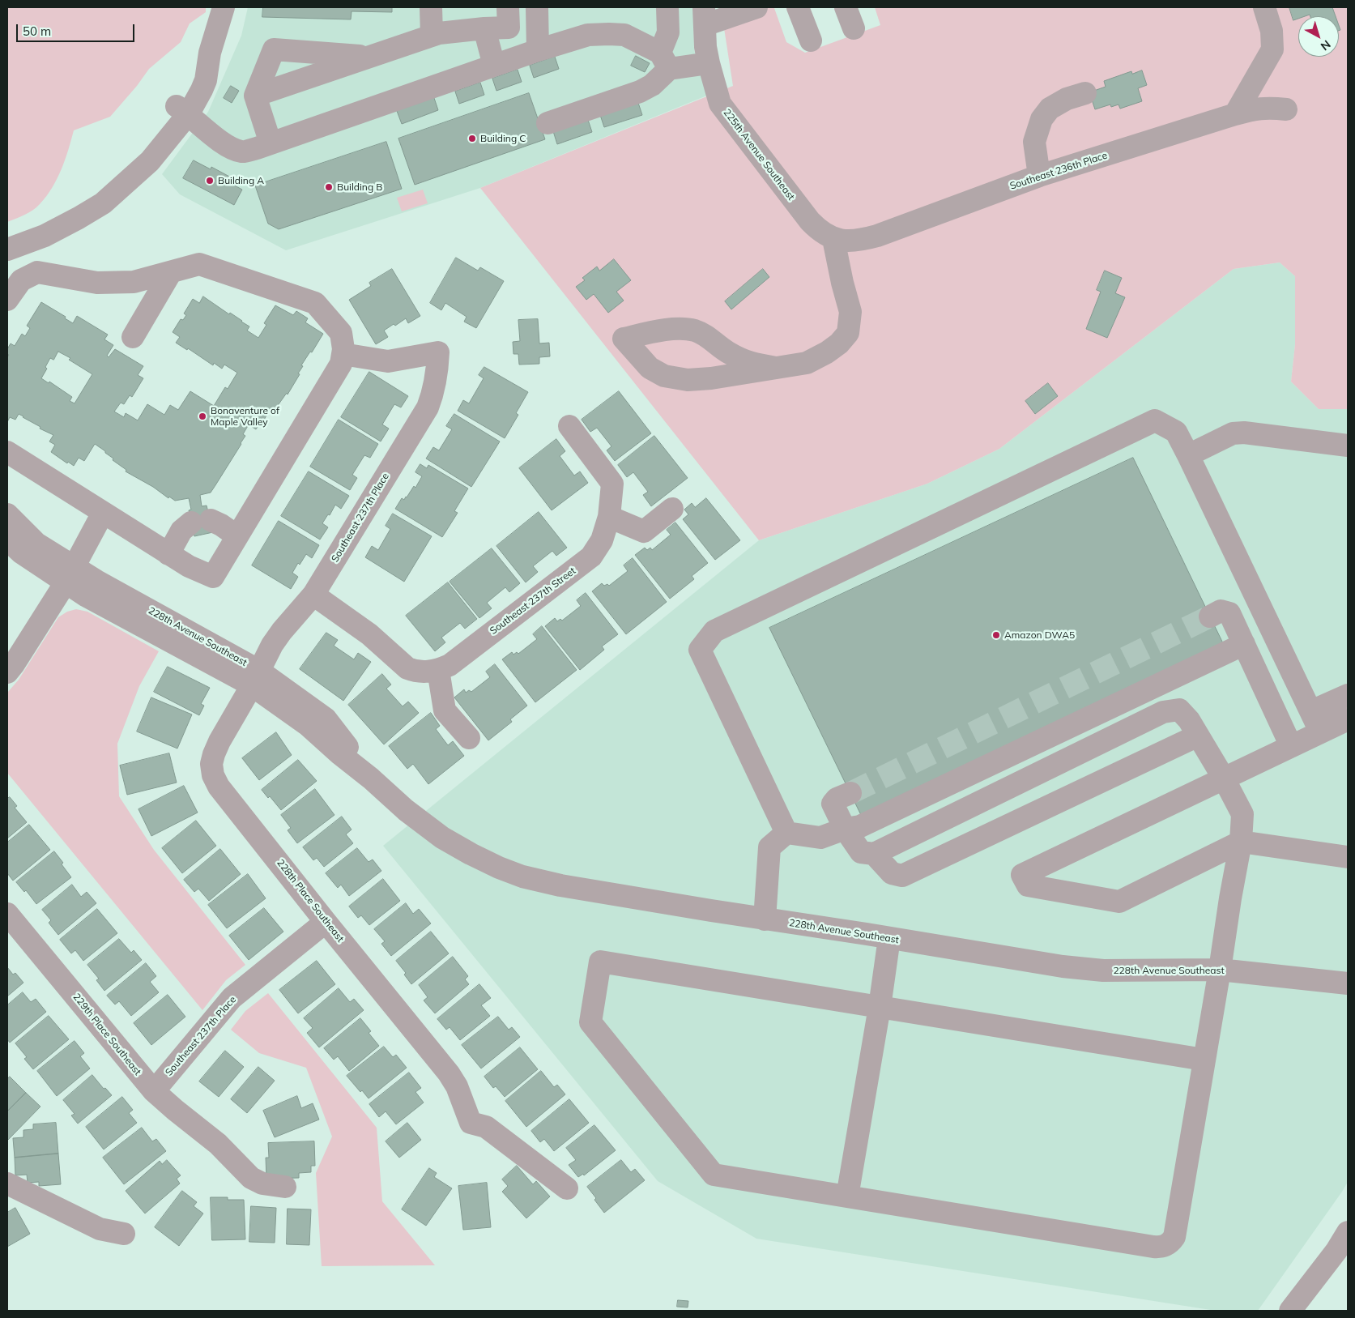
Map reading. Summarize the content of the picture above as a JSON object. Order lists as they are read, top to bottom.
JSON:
{
  "streets": {
    "street": [
      "225th Avenue Southeast",
      "Southeast 236th Place",
      "Southeast 237th Place",
      "Southeast 237th Street",
      "228th Avenue Southeast",
      "228th Place Southeast",
      "229th Place Southeast"
    ]
  },
  "crossings": [
    ["225th Avenue Southeast", "Southeast 236th Place"],
    ["Southeast 237th Place", "228th Avenue Southeast"],
    ["Southeast 237th Place", "228th Place Southeast"],
    ["Southeast 237th Place", "229th Place Southeast"],
    ["228th Avenue Southeast", "228th Place Southeast"]
  ],
  "places": [
    "Building C",
    "Building A",
    "Building B",
    "Bonaventure of Maple Valley",
    "Amazon DWA5"
  ],
  "scale_bar": "50 m",
  "north": "bottom right"
}
